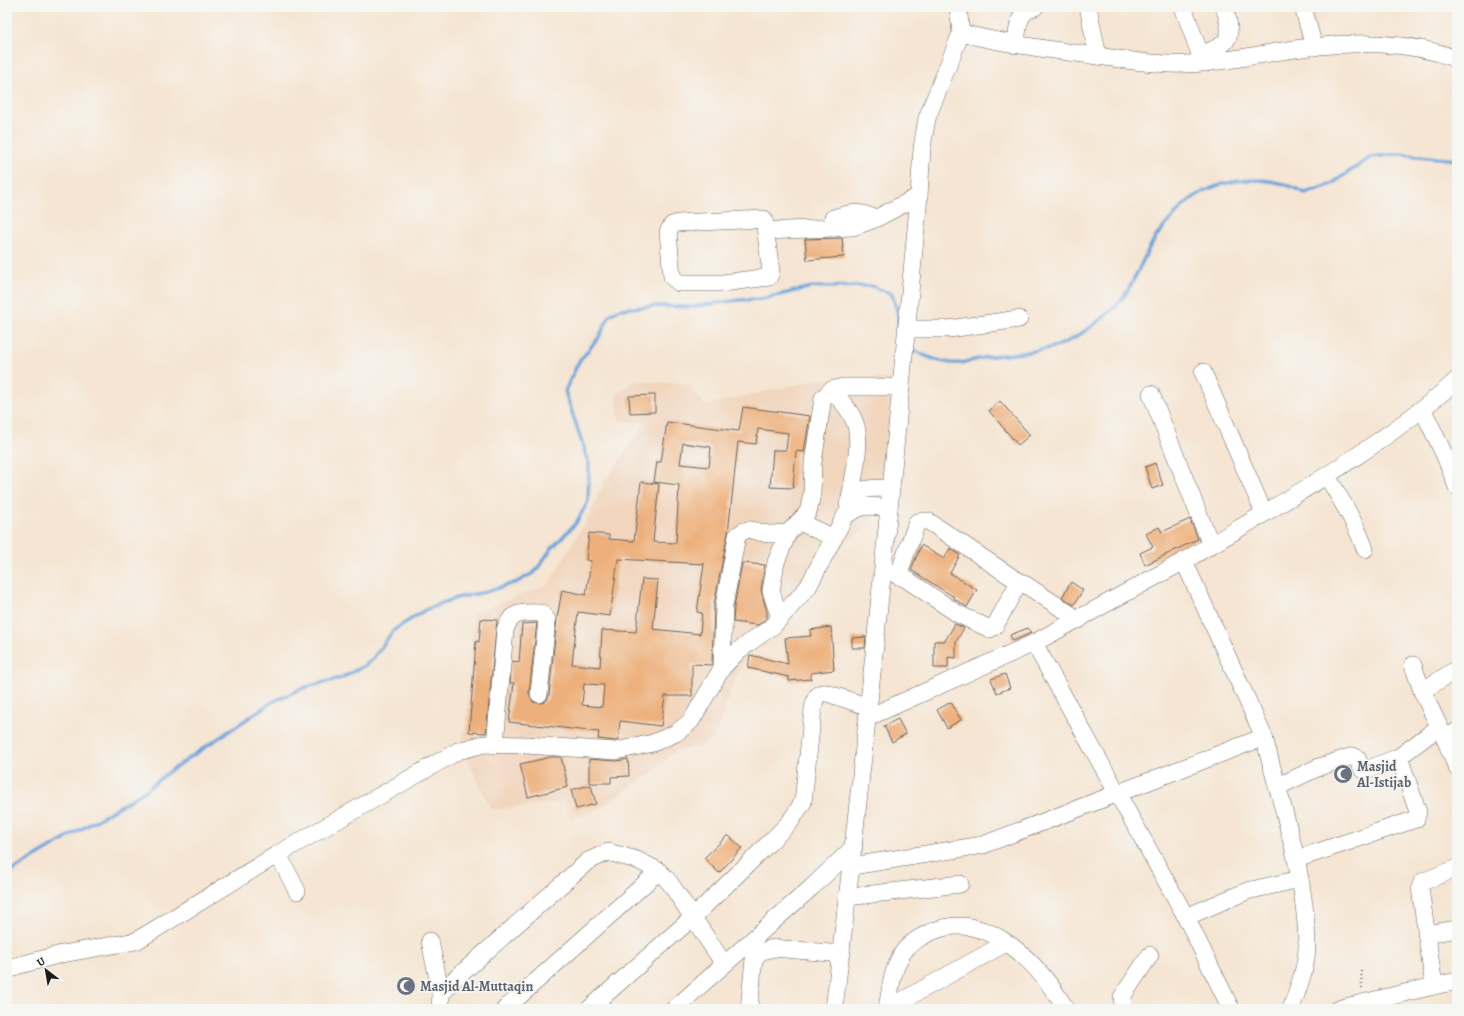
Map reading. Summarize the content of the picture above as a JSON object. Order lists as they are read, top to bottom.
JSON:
{
  "places": {
    "mosque": ["Masjid Al-Istijab", "Masjid Al-Muttaqin"]
  },
  "north": "top left"
}
